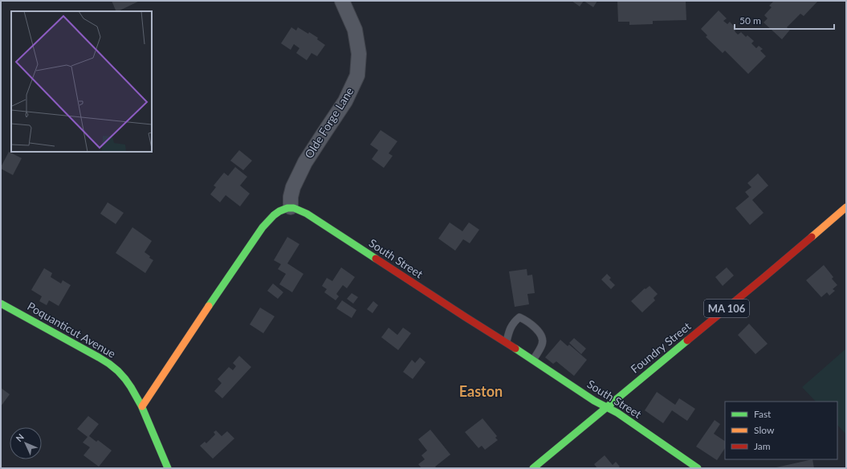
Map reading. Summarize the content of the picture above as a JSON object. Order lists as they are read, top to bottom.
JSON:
{
  "streets": {
    "main road": [
      "South Street",
      "MA 106",
      "Poquanticut Avenue",
      "Foundry Street"
    ],
    "street": ["Olde Forge Lane"]
  },
  "crossings": [
    ["Olde Forge Lane", "South Street"],
    ["South Street", "Foundry Street"]
  ],
  "districts": ["Easton"],
  "legend": ["Fast", "Slow", "Jam"],
  "scale_bar": "50 m",
  "north": "top left"
}
